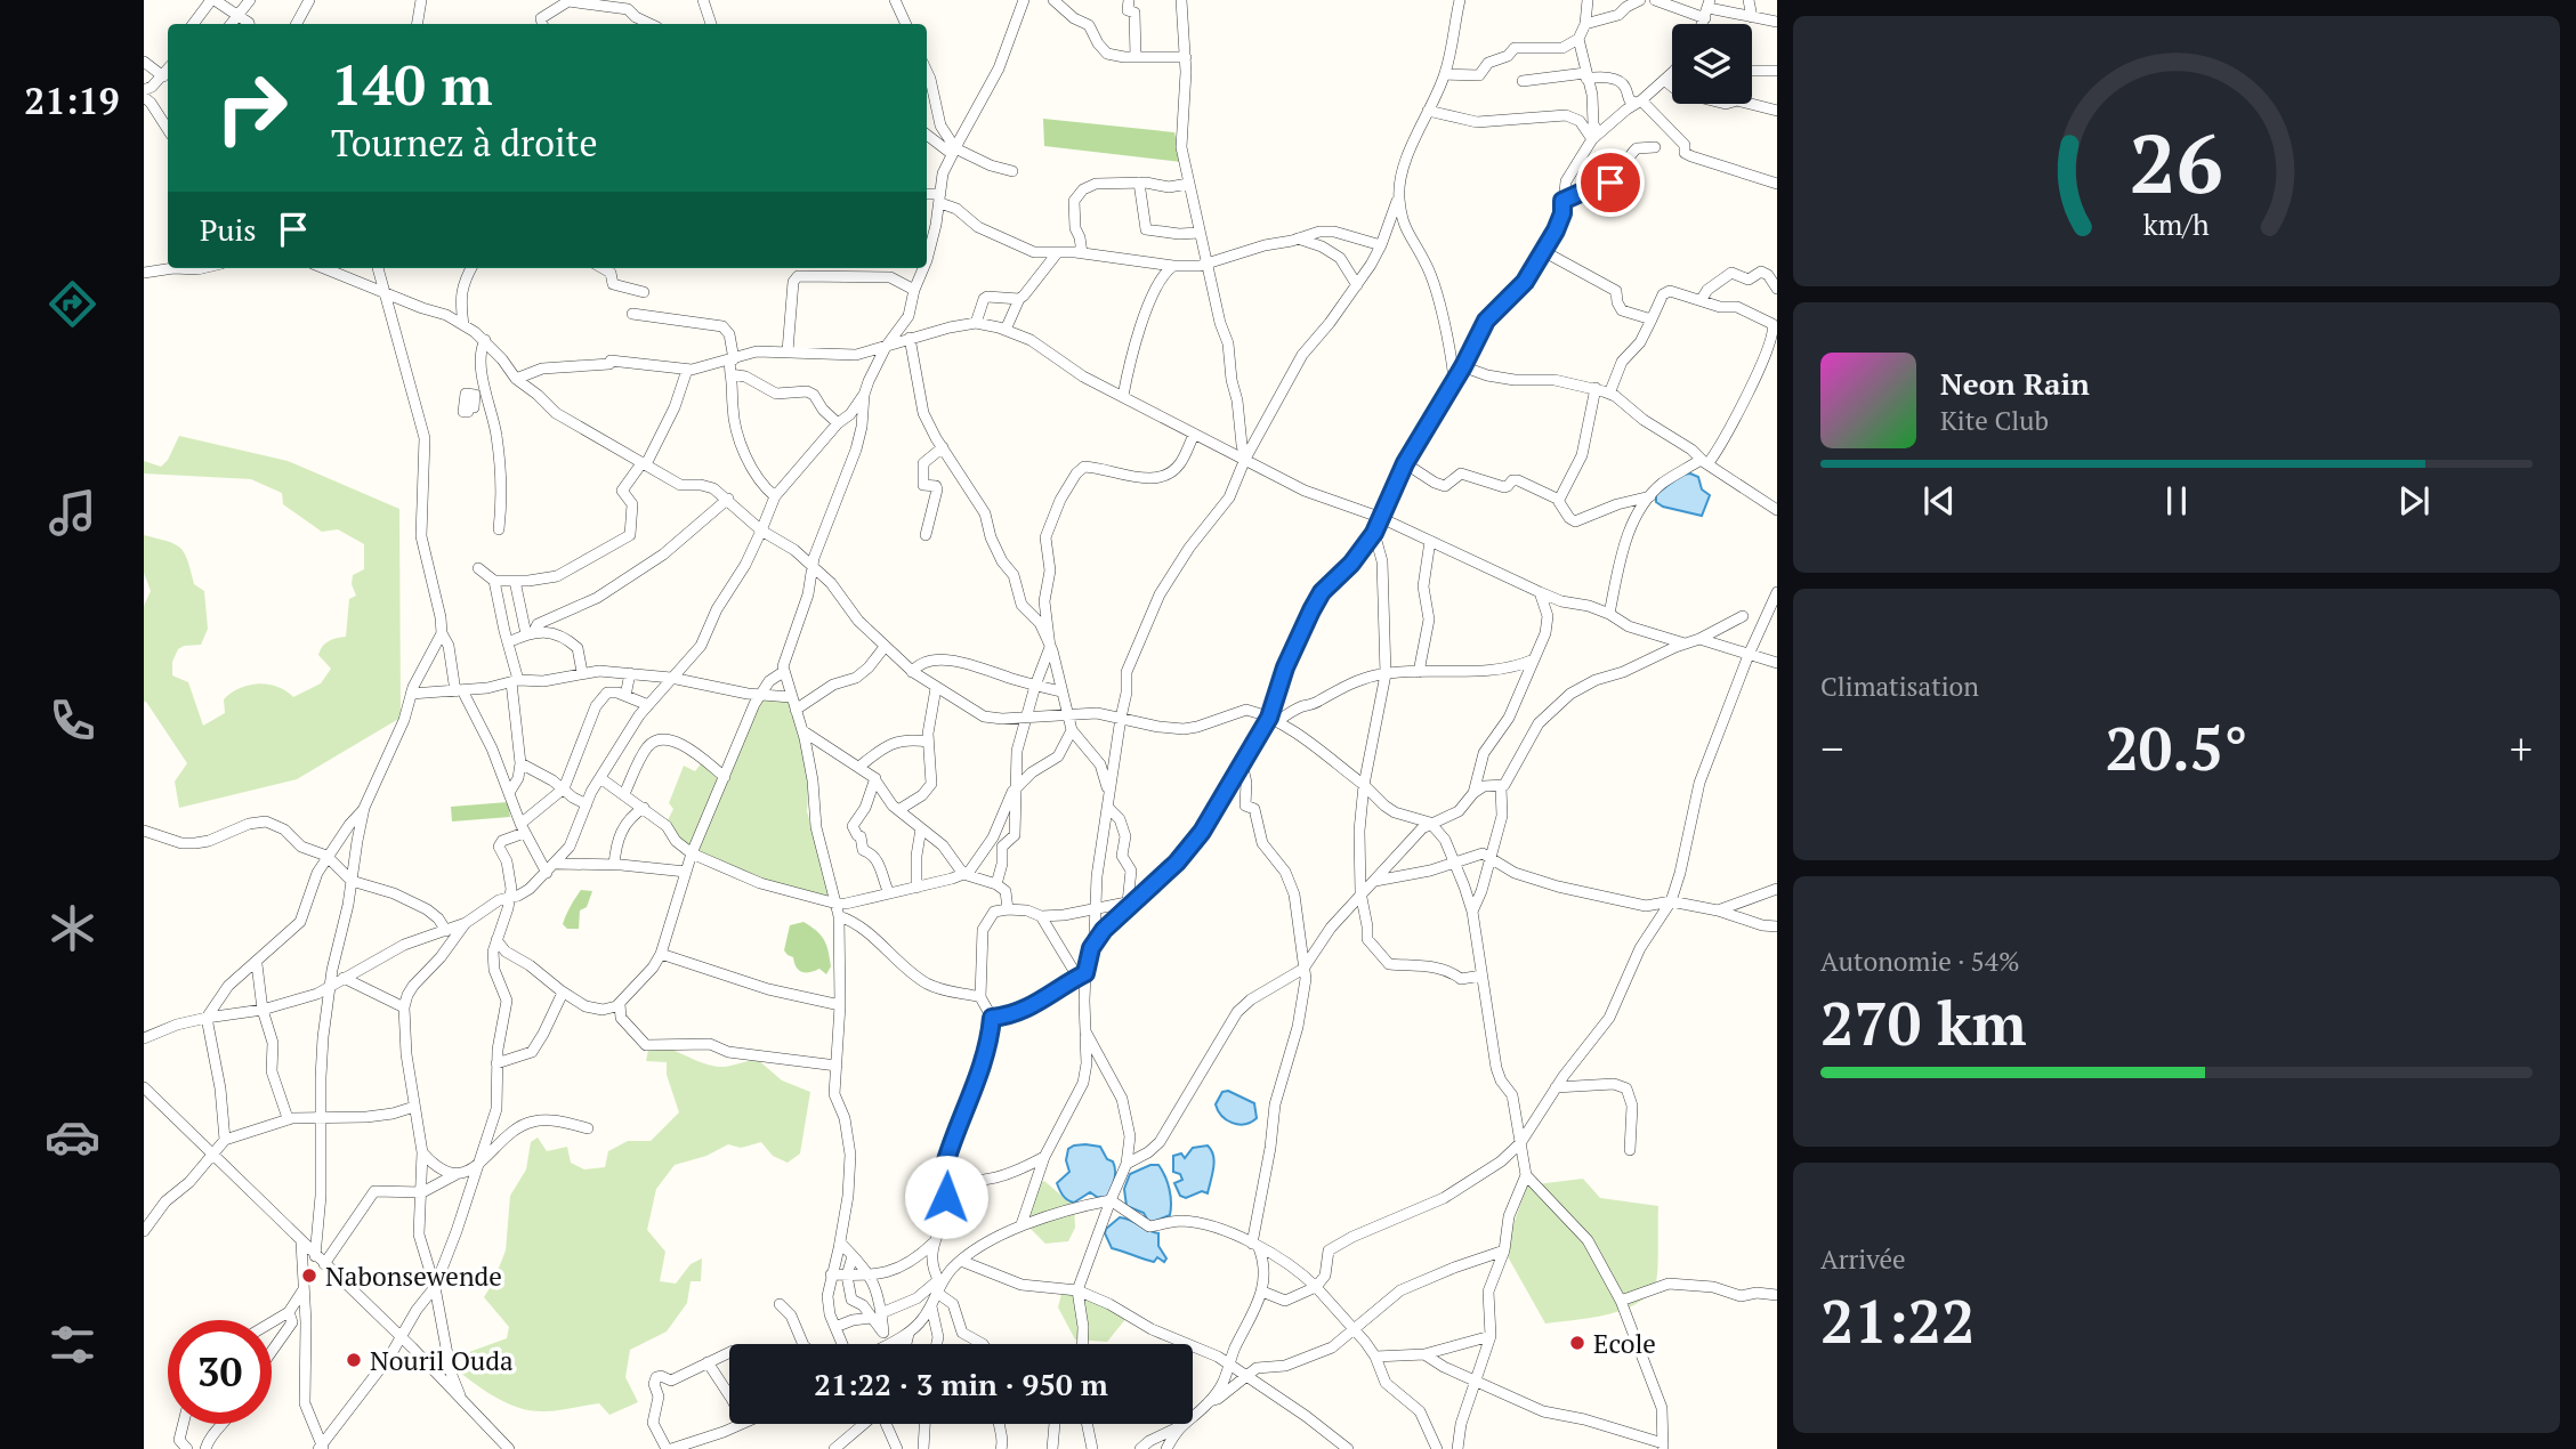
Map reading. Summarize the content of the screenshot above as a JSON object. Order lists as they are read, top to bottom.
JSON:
{
  "places": ["Nabonsewende", "Ecole", "Nouril Ouda"],
  "page": {
    "tabs": "21:19",
    "turn": ["140 m", "Tournez à droite"],
    "then": "Puis",
    "song": ["Neon Rain", "Kite Club"],
    "tile": [
      "Climatisation",
      ["Autonomie · 54%", "270 km"],
      ["Arrivée", "21:22"]
    ],
    "heat": ["−", "20.5°", "+"],
    "limit": "30",
    "trip": "21:22 · 3 min · 950 m",
    "gauge": ["26", "km/h"]
  }
}
